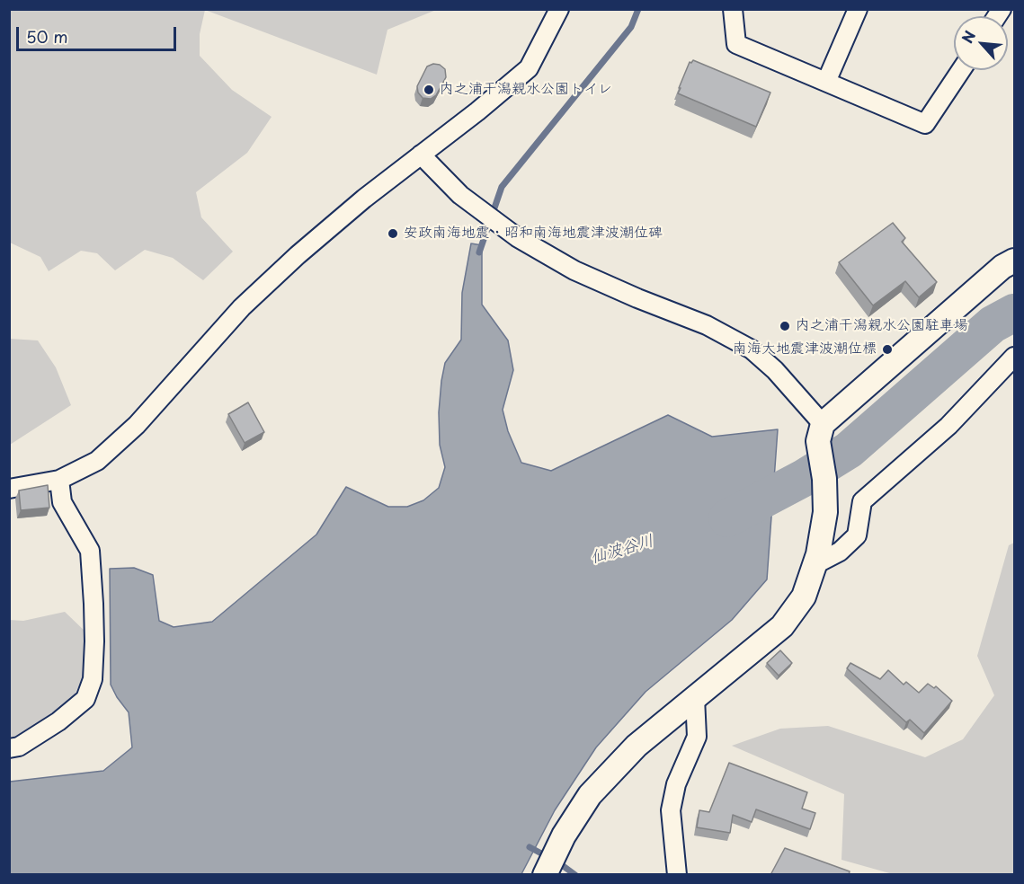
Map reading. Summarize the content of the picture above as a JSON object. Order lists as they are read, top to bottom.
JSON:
{
  "water": ["仙波谷川"],
  "places": [
    "内之浦干潟親水公園トイレ",
    "安政南海地震・昭和南海地震津波潮位碑",
    "内之浦干潟親水公園駐車場",
    "南海大地震津波潮位標"
  ],
  "scale_bar": "50 m",
  "north": "top left"
}
